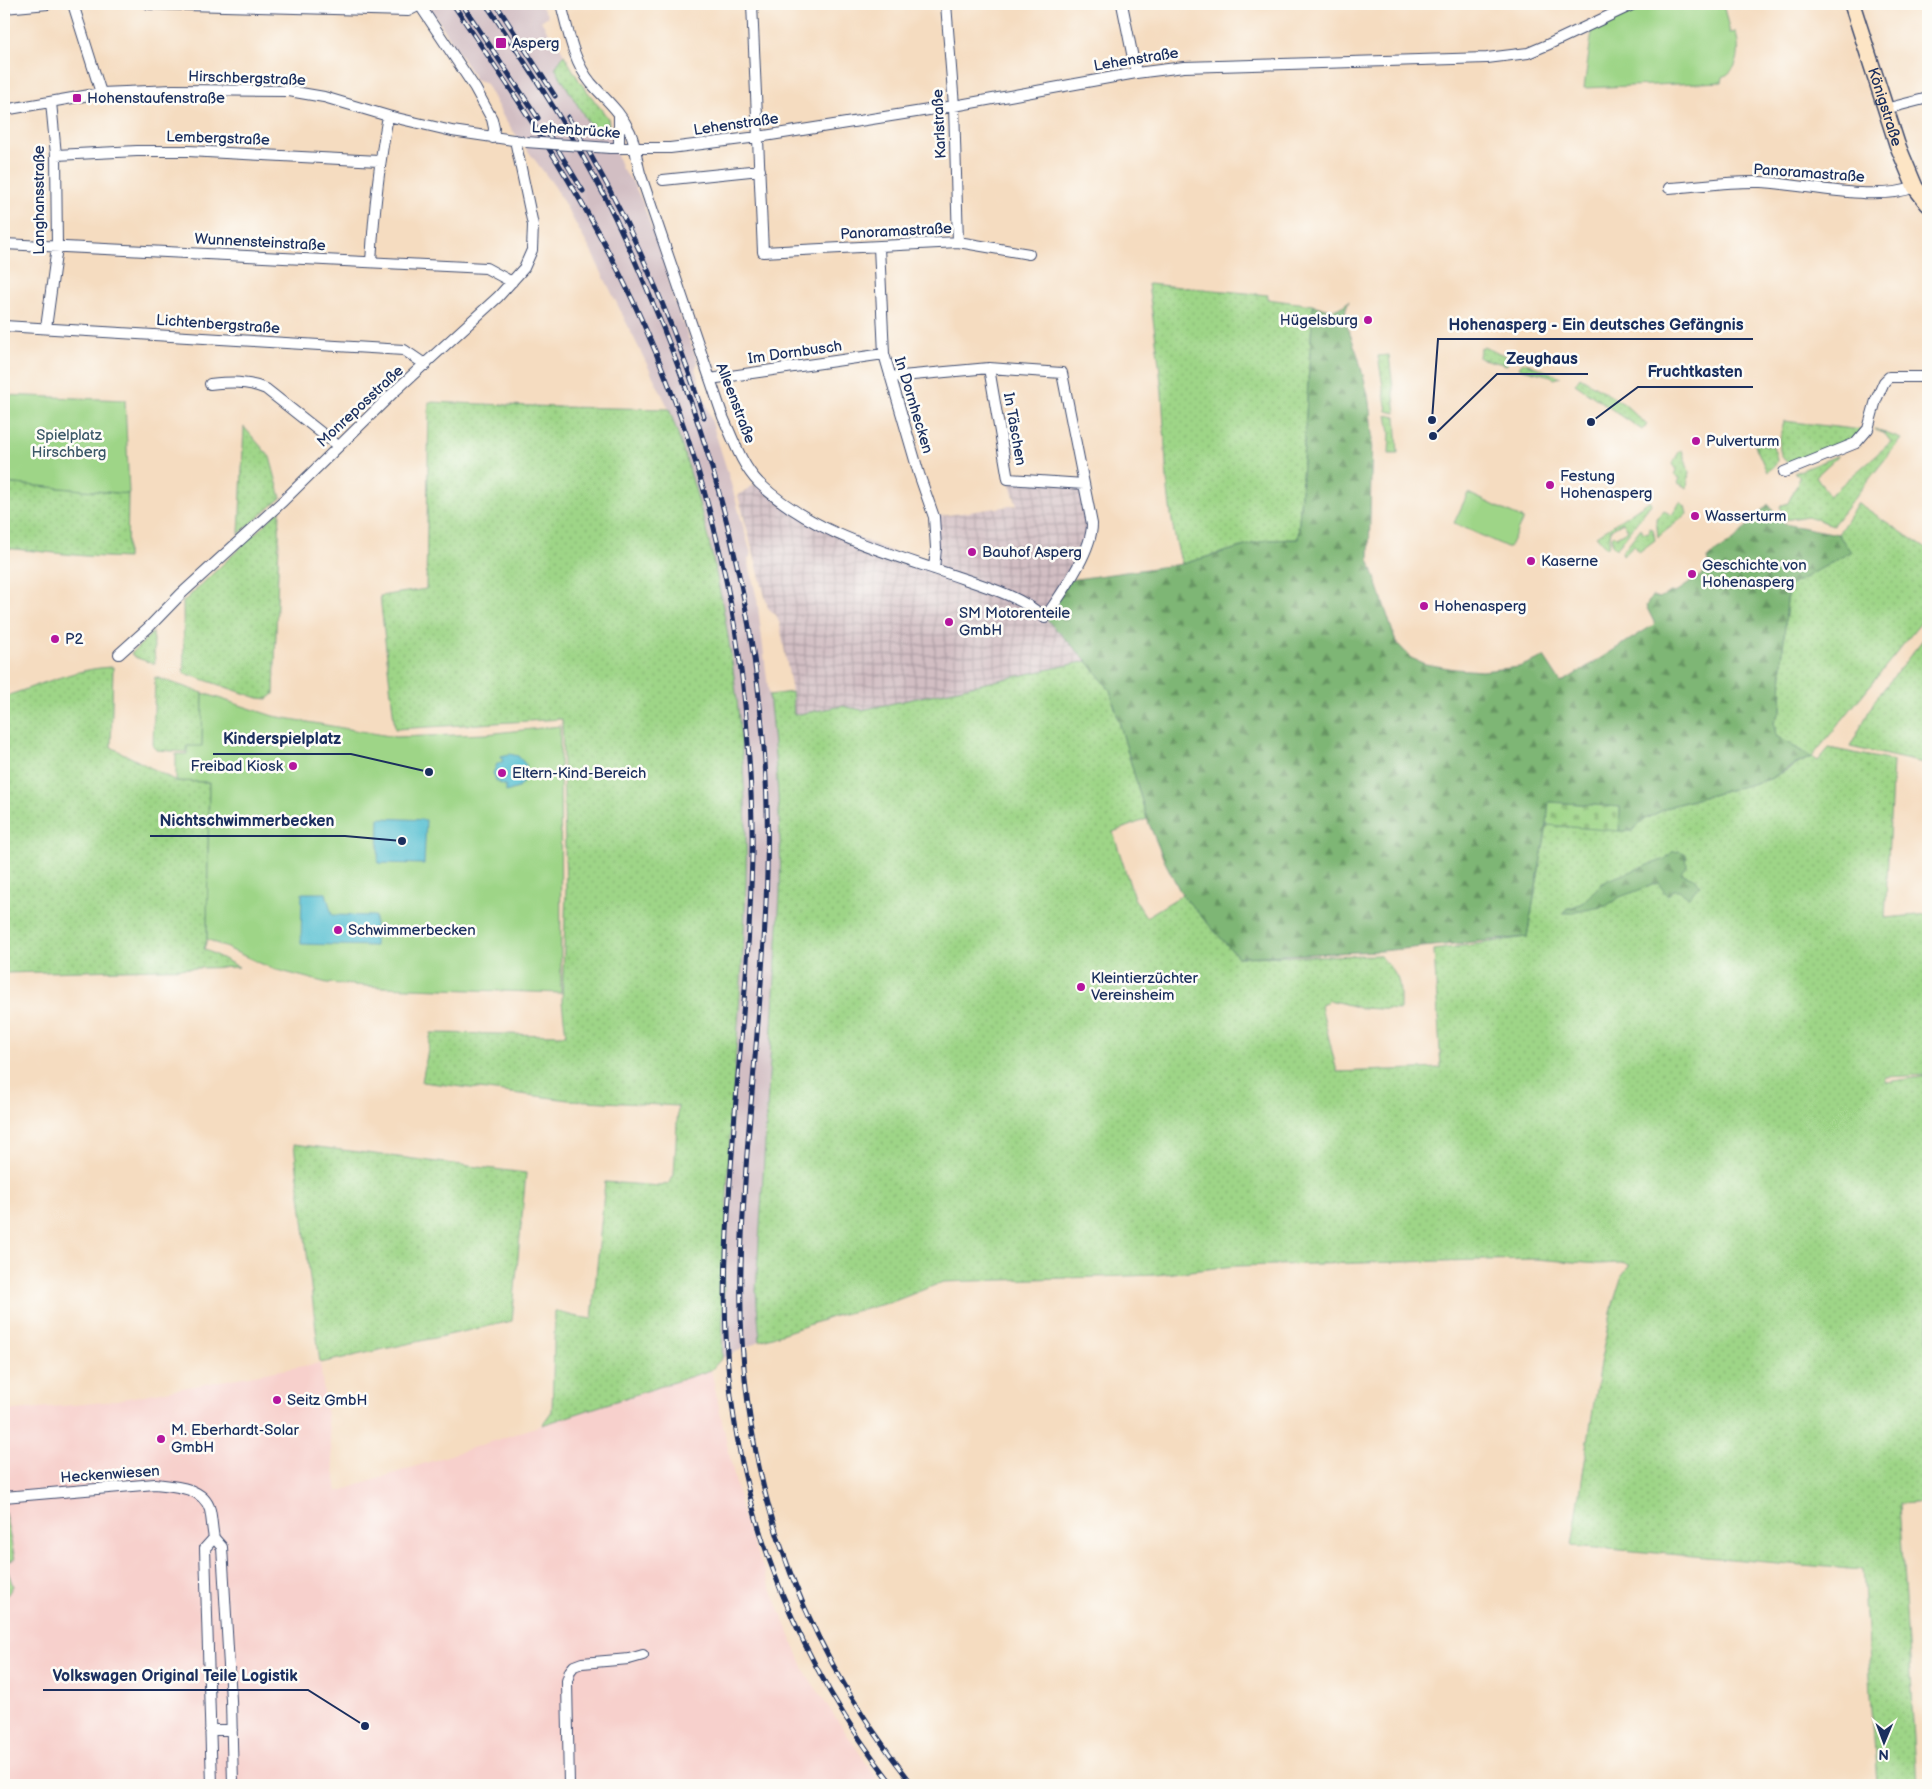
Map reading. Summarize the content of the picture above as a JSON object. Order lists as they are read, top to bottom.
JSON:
{
  "streets": {
    "main road": ["Königstraße"],
    "street": [
      "Lehenstraße",
      "Hirschbergstraße",
      "Karlstraße",
      "Lehenbrücke",
      "Lembergstraße",
      "Panoramastraße",
      "Langhansstraße",
      "Wunnensteinstraße",
      "Lichtenbergstraße",
      "Im Dornbusch",
      "Alleenstraße",
      "In Dornhecken",
      "Monreposstraße",
      "In Täschen",
      "Heckenwiesen"
    ]
  },
  "crossings": [
    ["Lehenstraße", "Karlstraße"],
    ["Lehenstraße", "Lehenbrücke"],
    ["Lehenstraße", "Alleenstraße"],
    ["Hirschbergstraße", "Lehenbrücke"],
    ["Hirschbergstraße", "Langhansstraße"],
    ["Hirschbergstraße", "Monreposstraße"],
    ["Königstraße", "Panoramastraße"],
    ["Karlstraße", "Panoramastraße"],
    ["Lehenbrücke", "Alleenstraße"],
    ["Lehenbrücke", "Monreposstraße"],
    ["Lembergstraße", "Langhansstraße"],
    ["Panoramastraße", "In Dornhecken"],
    ["Langhansstraße", "Wunnensteinstraße"],
    ["Langhansstraße", "Lichtenbergstraße"],
    ["Wunnensteinstraße", "Monreposstraße"],
    ["Lichtenbergstraße", "Monreposstraße"],
    ["Im Dornbusch", "Alleenstraße"],
    ["Im Dornbusch", "In Dornhecken"],
    ["Alleenstraße", "In Dornhecken"],
    ["Alleenstraße", "In Täschen"],
    ["In Dornhecken", "In Täschen"]
  ],
  "parks": ["Spielplatz Hirschberg"],
  "places": {
    "transit": ["Asperg", "Hohenstaufenstraße"],
    "other": [
      "Hügelsburg",
      "Hohenasperg - Ein deutsches Gefängnis",
      "Fruchtkasten",
      "Zeughaus",
      "Pulverturm",
      "Festung Hohenasperg",
      "Wasserturm",
      "Bauhof Asperg",
      "Kaserne",
      "Geschichte von Hohenasperg",
      "Hohenasperg",
      "SM Motorenteile GmbH",
      "P2",
      "Freibad Kiosk",
      "Kinderspielplatz",
      "Eltern-Kind-Bereich",
      "Nichtschwimmerbecken",
      "Schwimmerbecken",
      "Kleintierzüchter Vereinsheim",
      "Seitz GmbH",
      "M. Eberhardt-Solar GmbH",
      "Volkswagen Original Teile Logistik"
    ]
  },
  "north": "bottom"
}
